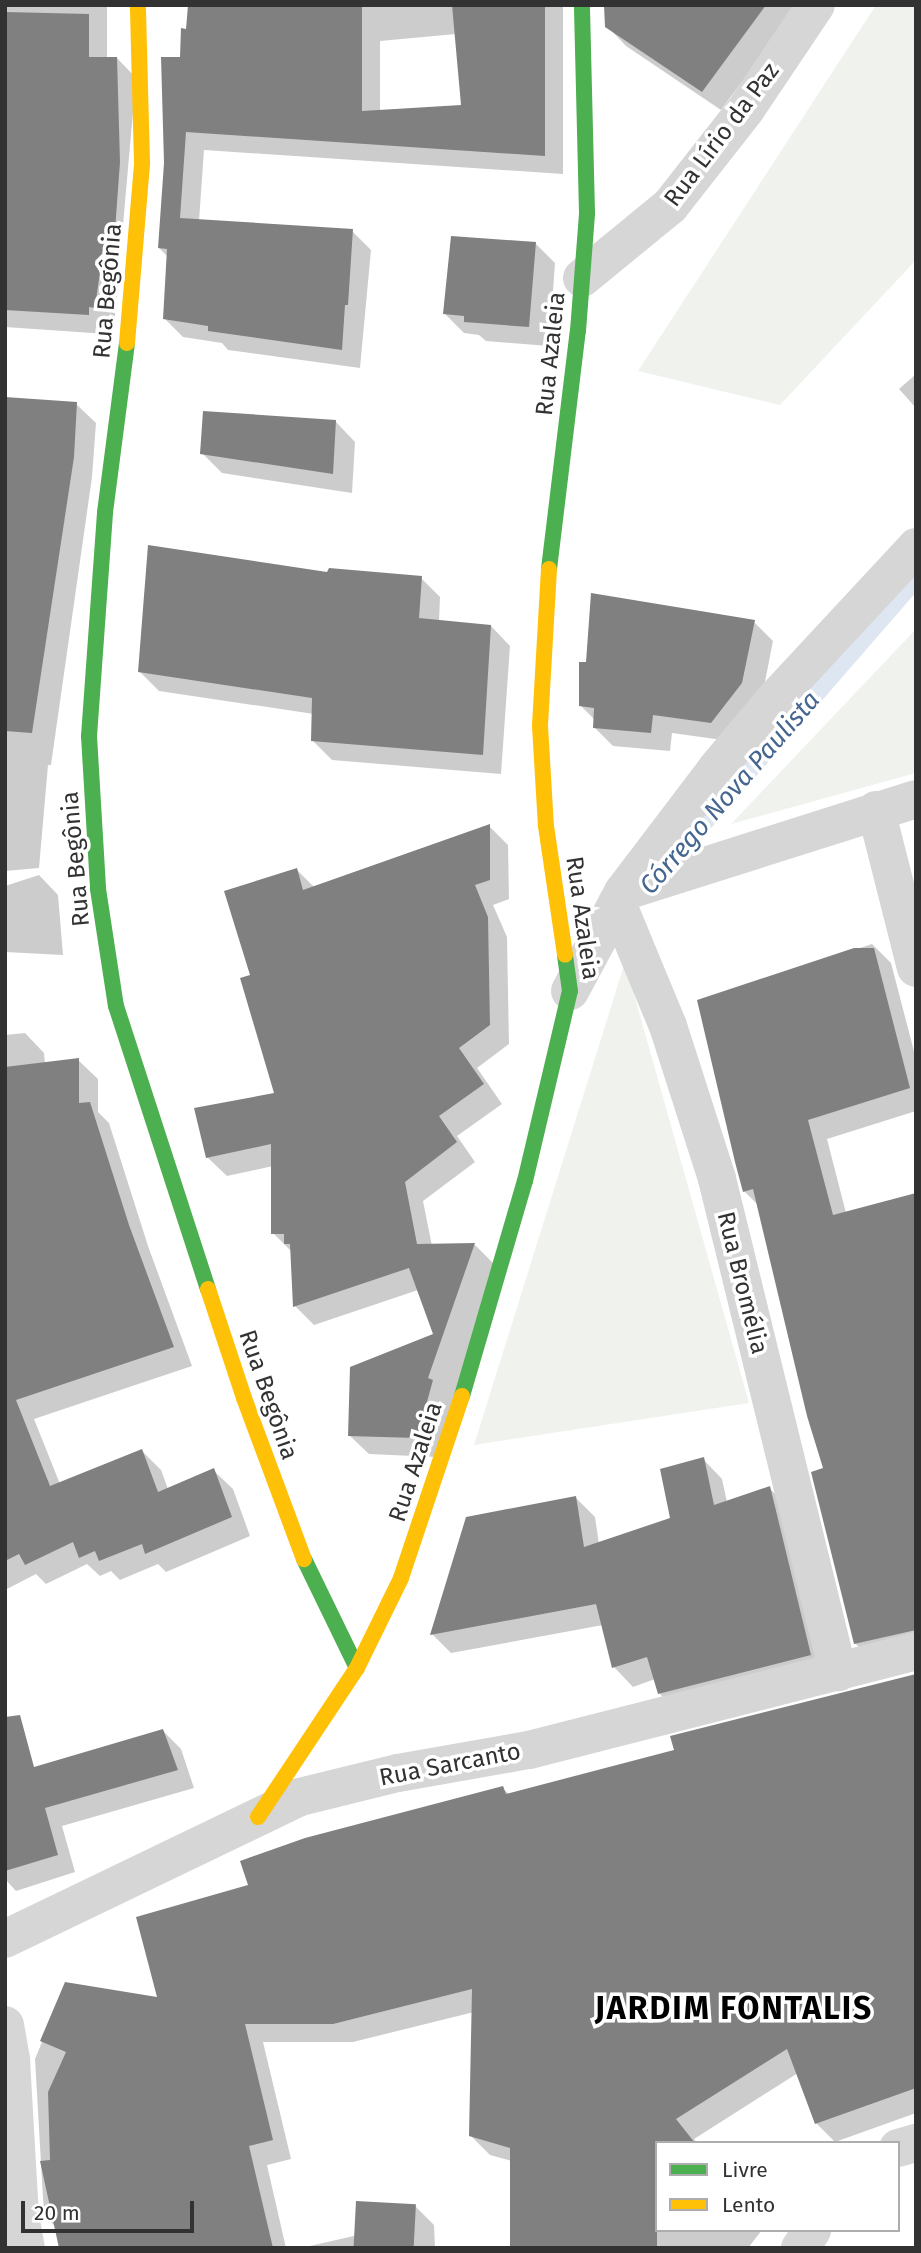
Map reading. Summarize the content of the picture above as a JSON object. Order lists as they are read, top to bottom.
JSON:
{
  "streets": {
    "street": [
      "Rua Lírio da Paz",
      "Rua Begônia",
      "Rua Azaleia",
      "Rua Bromélia",
      "Rua Sarcanto"
    ]
  },
  "crossings": [
    ["Rua Lírio da Paz", "Rua Azaleia"],
    ["Rua Begônia", "Rua Azaleia"],
    ["Rua Azaleia", "Rua Sarcanto"],
    ["Rua Bromélia", "Rua Sarcanto"]
  ],
  "districts": ["JARDIM FONTALIS"],
  "water": ["Córrego Nova Paulista"],
  "legend": ["Livre", "Lento"],
  "scale_bar": "20 m"
}
